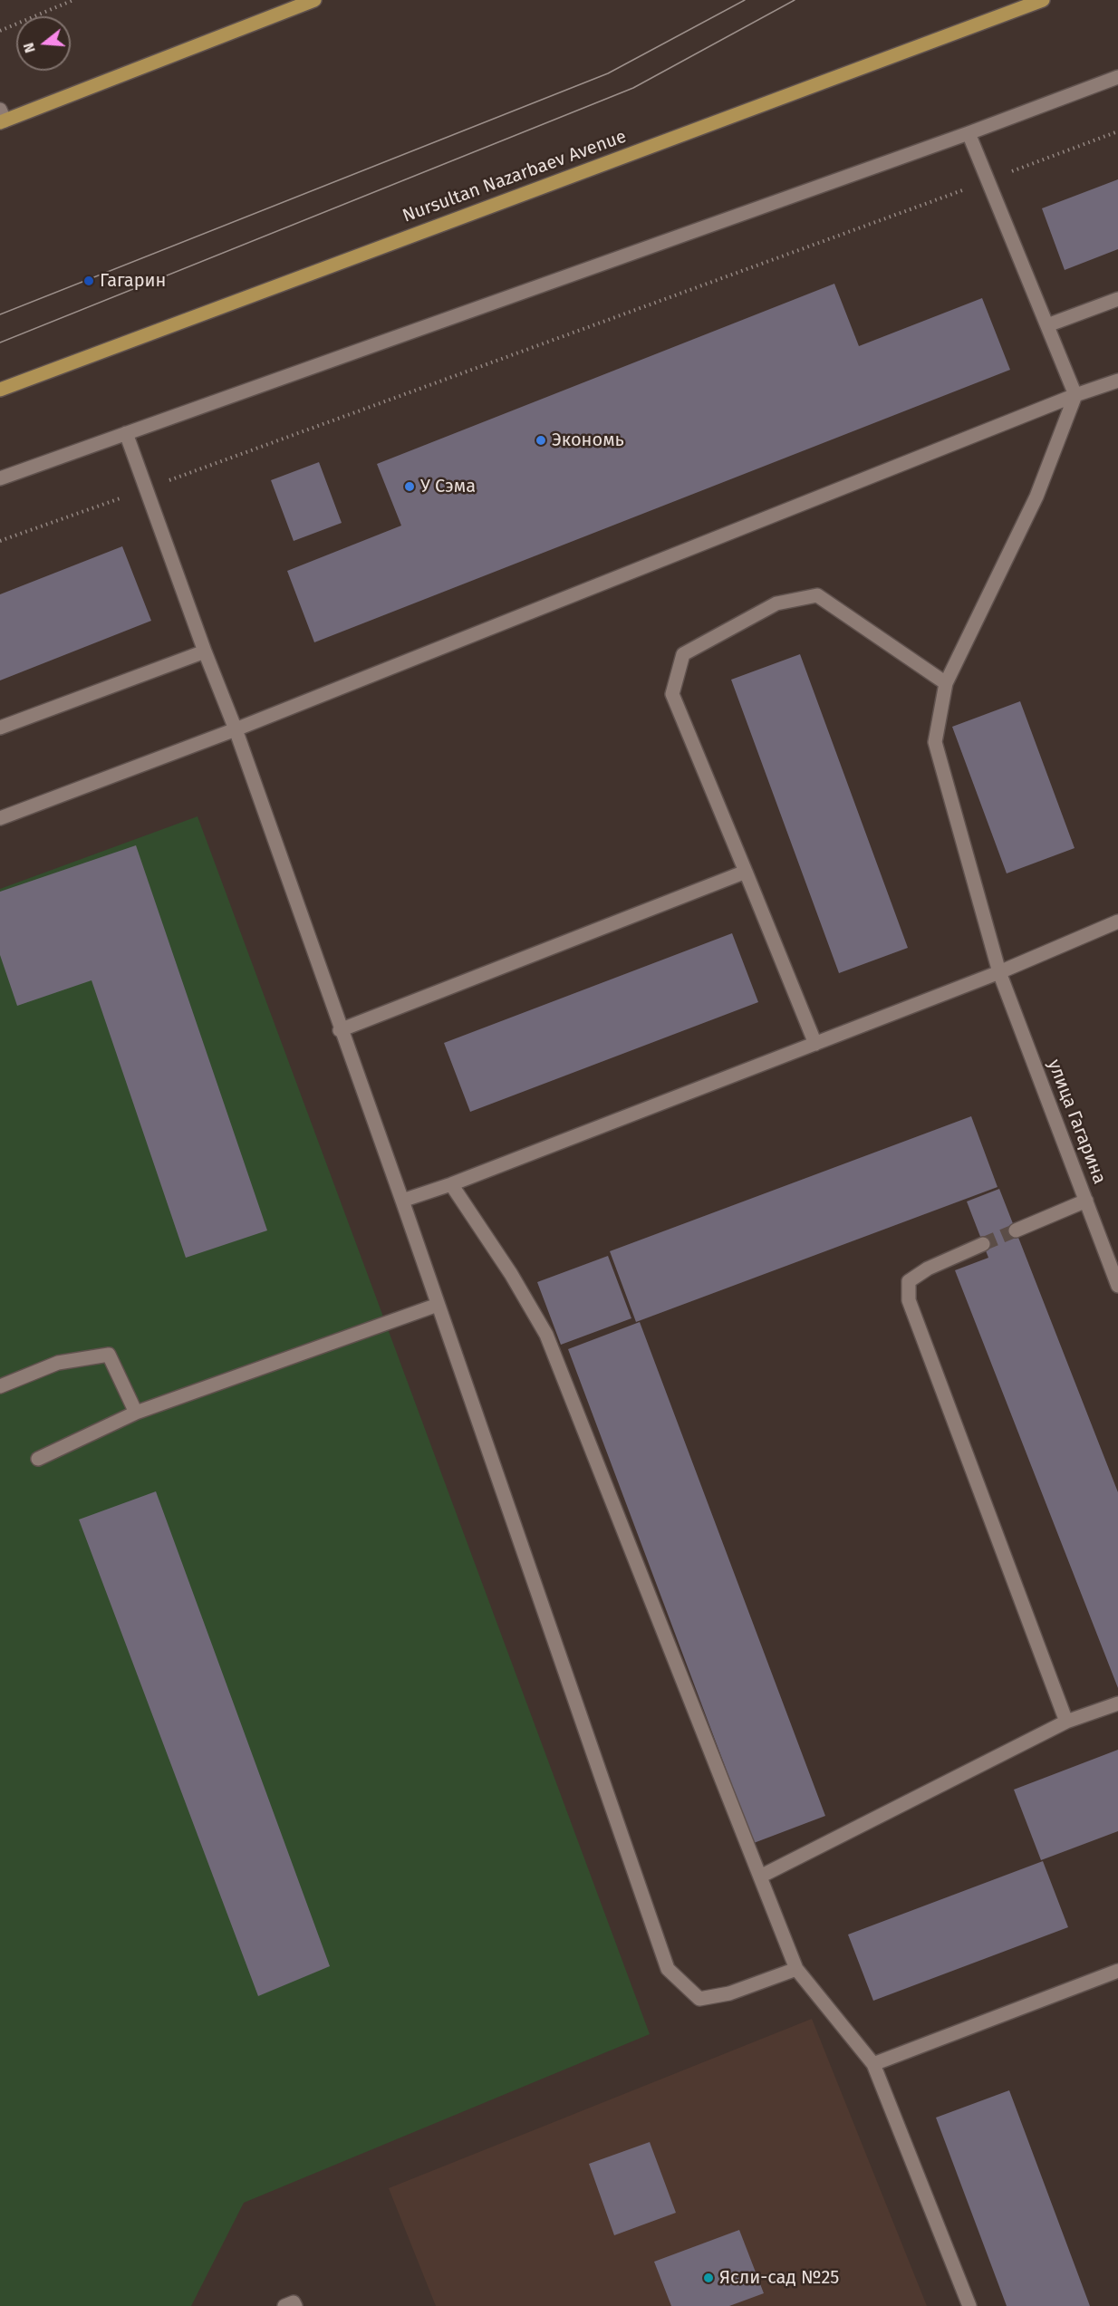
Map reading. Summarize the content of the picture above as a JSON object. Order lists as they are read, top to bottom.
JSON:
{
  "streets": {
    "main road": ["Nursultan Nazarbaev Avenue"],
    "street": ["улица Гагарина"]
  },
  "places": [
    "Гагарин",
    "Экономь",
    "У Сэма",
    "Ясли-сад №25"
  ],
  "north": "left"
}
